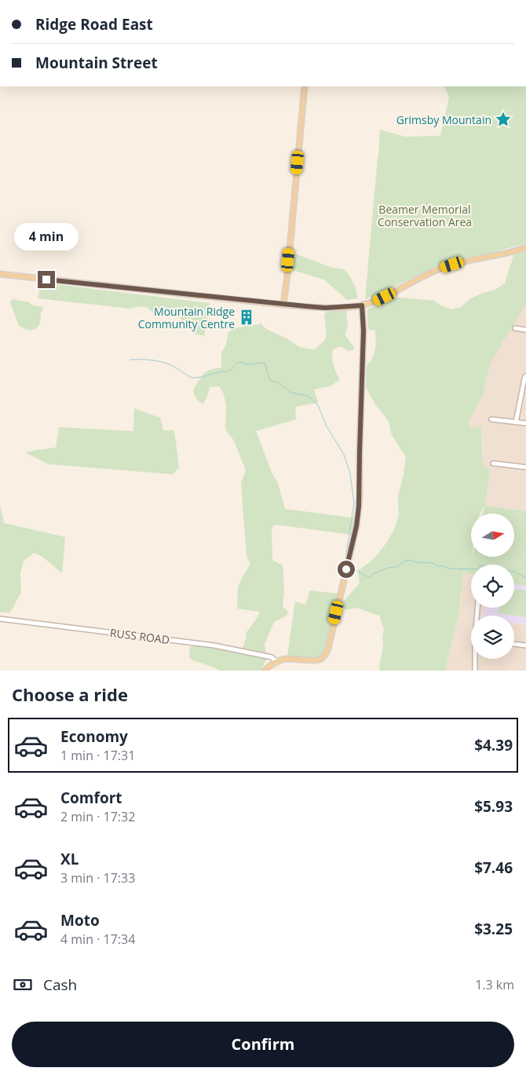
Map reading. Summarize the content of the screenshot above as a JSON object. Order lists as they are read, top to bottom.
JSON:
{
  "streets": {
    "street": ["RUSS ROAD"]
  },
  "parks": ["Beamer Memorial Conservation Area"],
  "places": {
    "place": ["Grimsby Mountain"],
    "building": ["Mountain Ridge Community Centre"]
  },
  "north": "right",
  "page": {
    "banner": ["Ridge Road East", "Mountain Street"],
    "bubble": "4 min",
    "heading": "Choose a ride",
    "list": [
      {
        "name": "Economy",
        "note": "1 min · 17:31",
        "value": "$4.39"
      },
      {
        "name": "Comfort",
        "note": "2 min · 17:32",
        "value": "$5.93"
      },
      {
        "name": "XL",
        "note": "3 min · 17:33",
        "value": "$7.46"
      },
      {
        "name": "Moto",
        "note": "4 min · 17:34",
        "value": "$3.25"
      }
    ],
    "pay": ["Cash", "1.3 km"],
    "buttons": "Confirm"
  }
}
